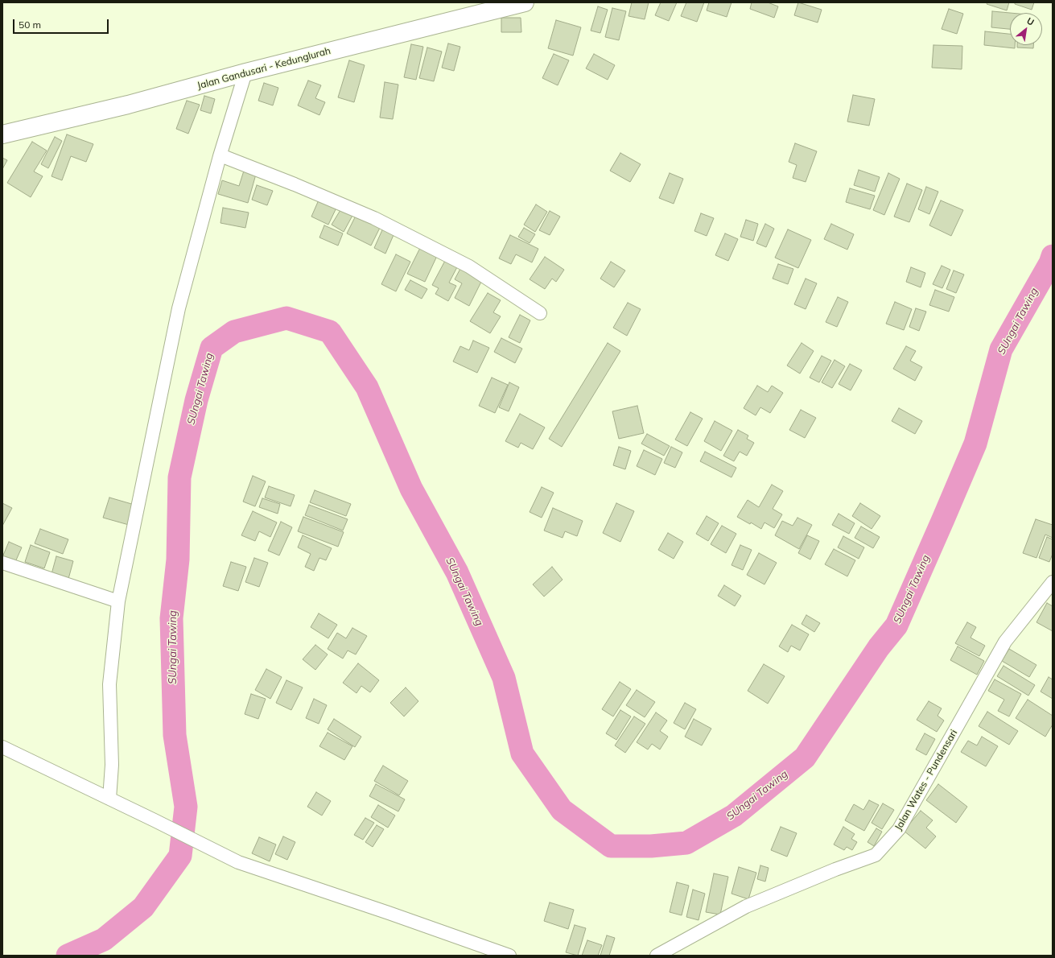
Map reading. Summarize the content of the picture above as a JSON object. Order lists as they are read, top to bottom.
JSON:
{
  "streets": {
    "street": ["Jalan Gandusari - Kedunglurah", "Jalan Wates - Pundensari"]
  },
  "water": ["SUngai Tawing"],
  "scale_bar": "50 m",
  "north": "top right"
}
